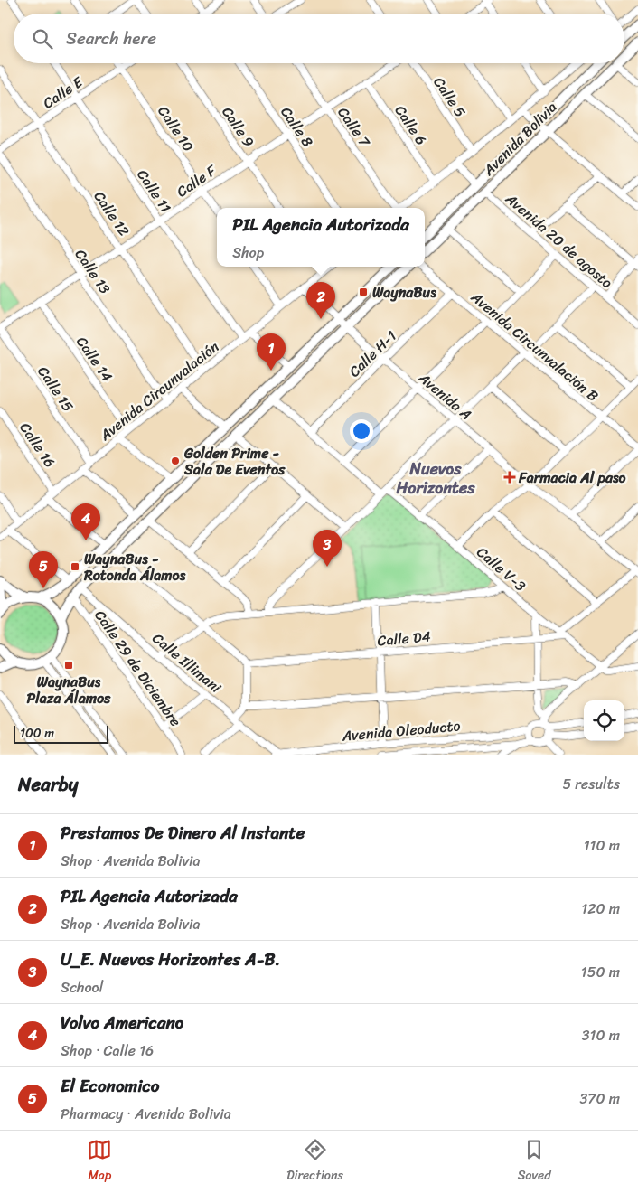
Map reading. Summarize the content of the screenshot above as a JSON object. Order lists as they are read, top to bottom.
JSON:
{
  "streets": {
    "main road": ["Avenida Bolivia"],
    "street": [
      "Calle E",
      "Calle 5",
      "Calle 6",
      "Calle 9",
      "Calle 8",
      "Calle 7",
      "Calle 10",
      "Calle F",
      "Calle 11",
      "Calle 12",
      "Avenida 20 de agosto",
      "Calle 13",
      "Avenida Circunvalación B",
      "Calle H-1",
      "Calle 14",
      "Calle 15",
      "Avenida Circunvalación",
      "Avenida A",
      "Calle 16",
      "Calle V-3",
      "Calle D4",
      "Calle Illimani",
      "Calle 29 de Diciembre",
      "Avenida Oleoducto"
    ]
  },
  "crossings": [
    ["Calle E", "Calle 10"],
    ["Calle E", "Calle 11"],
    ["Calle E", "Calle 12"],
    ["Calle 6", "Calle F"],
    ["Calle 9", "Calle F"],
    ["Calle 8", "Calle F"],
    ["Calle 7", "Calle F"],
    ["Calle 10", "Calle F"],
    ["Avenida Bolivia", "Avenida 20 de agosto"],
    ["Calle F", "Calle 11"],
    ["Calle F", "Calle 12"],
    ["Calle F", "Calle 13"],
    ["Calle F", "Calle 14"],
    ["Calle F", "Calle 15"],
    ["Calle 11", "Avenida Circunvalación"],
    ["Calle 12", "Avenida Circunvalación"],
    ["Calle 13", "Avenida Circunvalación"],
    ["Avenida Circunvalación B", "Calle H-1"],
    ["Calle H-1", "Avenida A"],
    ["Calle H-1", "Calle V-3"],
    ["Calle 14", "Avenida Circunvalación"],
    ["Calle 15", "Avenida Circunvalación"],
    ["Avenida Circunvalación", "Avenida A"],
    ["Avenida Circunvalación", "Calle 16"],
    ["Calle V-3", "Calle D4"],
    ["Calle Illimani", "Avenida Oleoducto"]
  ],
  "districts": ["Nuevos Horizontes"],
  "places": {
    "transit": ["WaynaBus", "WaynaBus - Rotonda Álamos", "WaynaBus Plaza Álamos"],
    "other": ["Golden Prime - Sala De Eventos"],
    "health": ["Farmacia Al paso"]
  },
  "scale_bar": "100 m",
  "page": {
    "search": "Search here",
    "popup": ["PIL Agencia Autorizada", "Shop"],
    "pins": [
      "2",
      "1",
      "4",
      "3",
      "5"
    ],
    "scale": "100 m",
    "heading": ["Nearby", "5 results"],
    "list": [
      {
        "mark": "1",
        "name": "Prestamos De Dinero Al Instante",
        "note": "Shop · Avenida Bolivia",
        "value": "110 m"
      },
      {
        "mark": "2",
        "name": "PIL Agencia Autorizada",
        "note": "Shop · Avenida Bolivia",
        "value": "120 m"
      },
      {
        "mark": "3",
        "name": "U_E. Nuevos Horizontes A-B.",
        "note": "School",
        "value": "150 m"
      },
      {
        "mark": "4",
        "name": "Volvo Americano",
        "note": "Shop · Calle 16",
        "value": "310 m"
      },
      {
        "mark": "5",
        "name": "El Economico",
        "note": "Pharmacy · Avenida Bolivia",
        "value": "370 m"
      }
    ],
    "nav": ["Map", "Directions", "Saved"]
  }
}
